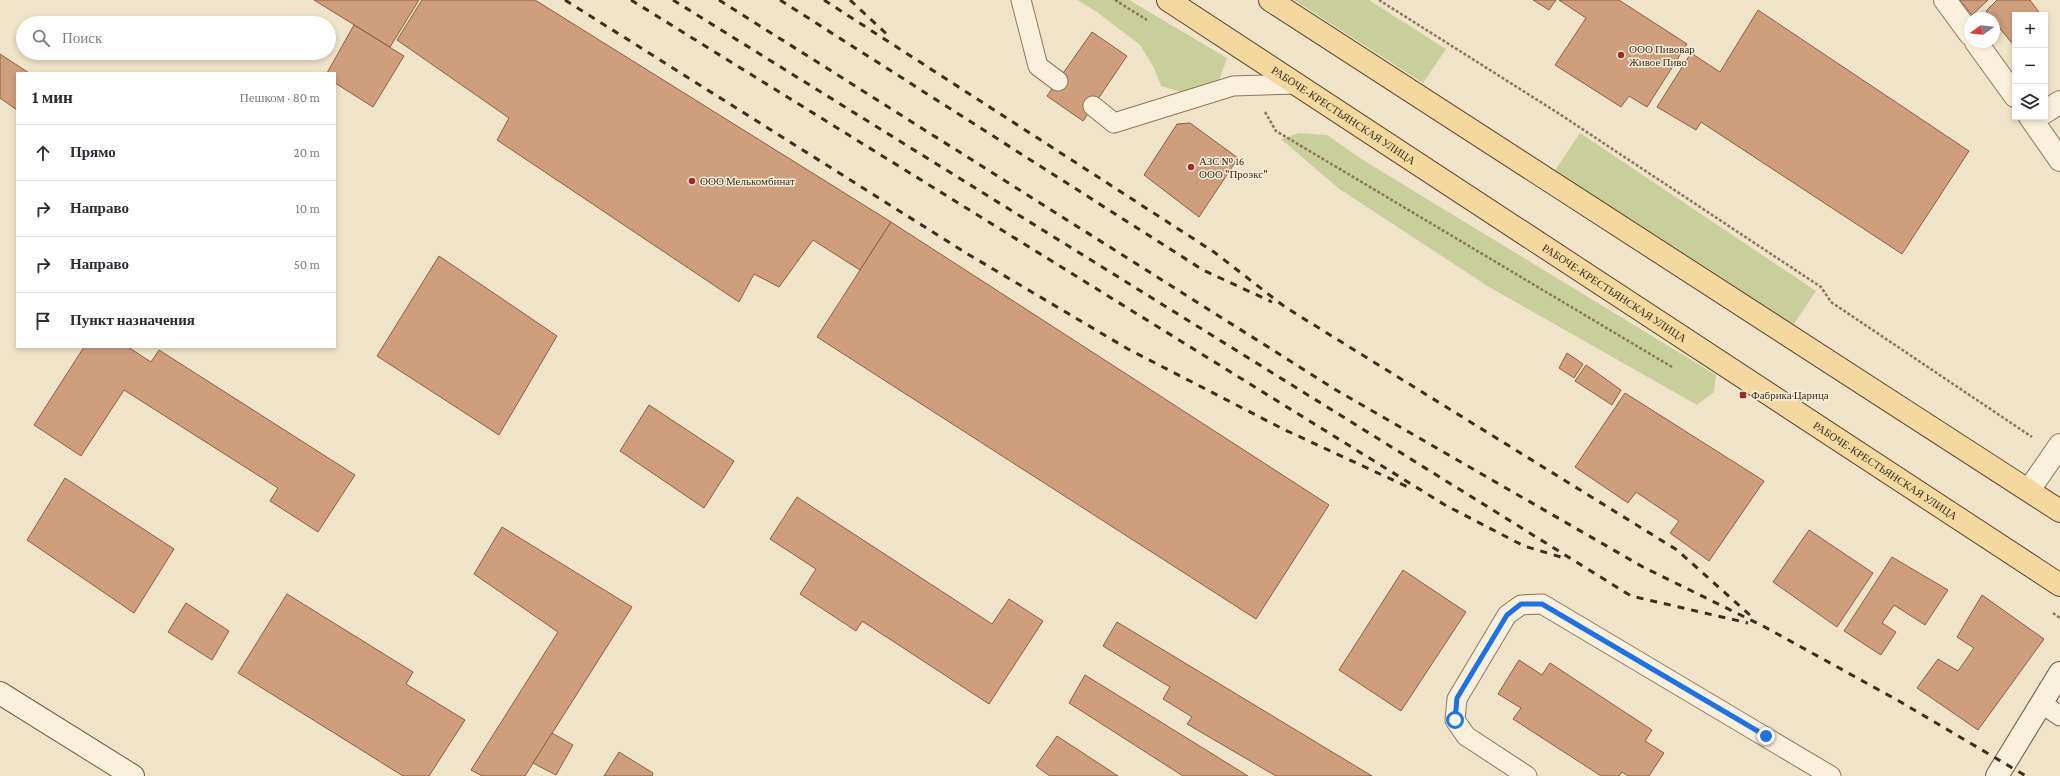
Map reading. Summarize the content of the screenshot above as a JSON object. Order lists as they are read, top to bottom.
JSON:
{
  "streets": {
    "main road": ["РАБОЧЕ-КРЕСТЬЯНСКАЯ УЛИЦА"]
  },
  "places": {
    "other": ["ООО Пивовар Живое Пиво", "АЗС № 16 ООО \"Проэкс\"", "ООО Мелькомбинат"],
    "transit": ["Фабрика Царица"]
  },
  "north": "left",
  "page": {
    "map_buttons": ["+", "−"],
    "search": "Поиск",
    "heading": ["1 мин", "Пешком · 80 m"],
    "list": [
      ["Прямо", "20 m"],
      ["Направо", "10 m"],
      ["Направо", "50 m"],
      "Пункт назначения"
    ]
  }
}
